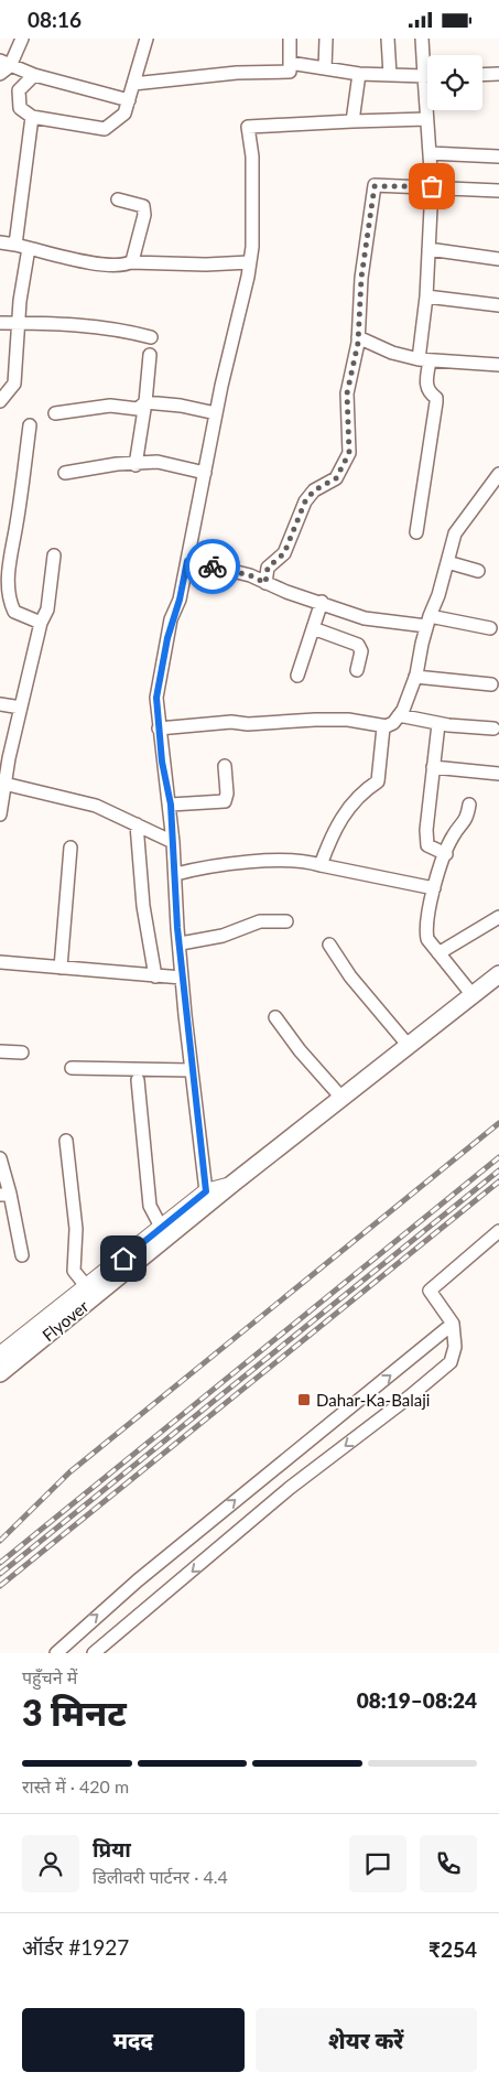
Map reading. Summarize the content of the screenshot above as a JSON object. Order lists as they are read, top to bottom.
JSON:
{
  "streets": {
    "main road": ["Flyover"]
  },
  "places": {
    "transit": ["Dahar-Ka-Balaji"]
  },
  "page": {
    "status": "08:16",
    "heading": ["3 मिनट", "पहुँचने में", "08:19–08:24"],
    "panel": [
      "प्रिया",
      "डिलीवरी पार्टनर · 4.4",
      "ऑर्डर #1927",
      "₹254"
    ],
    "bar": "रास्ते में · 420 m",
    "buttons": ["मदद", "शेयर करें"]
  }
}
